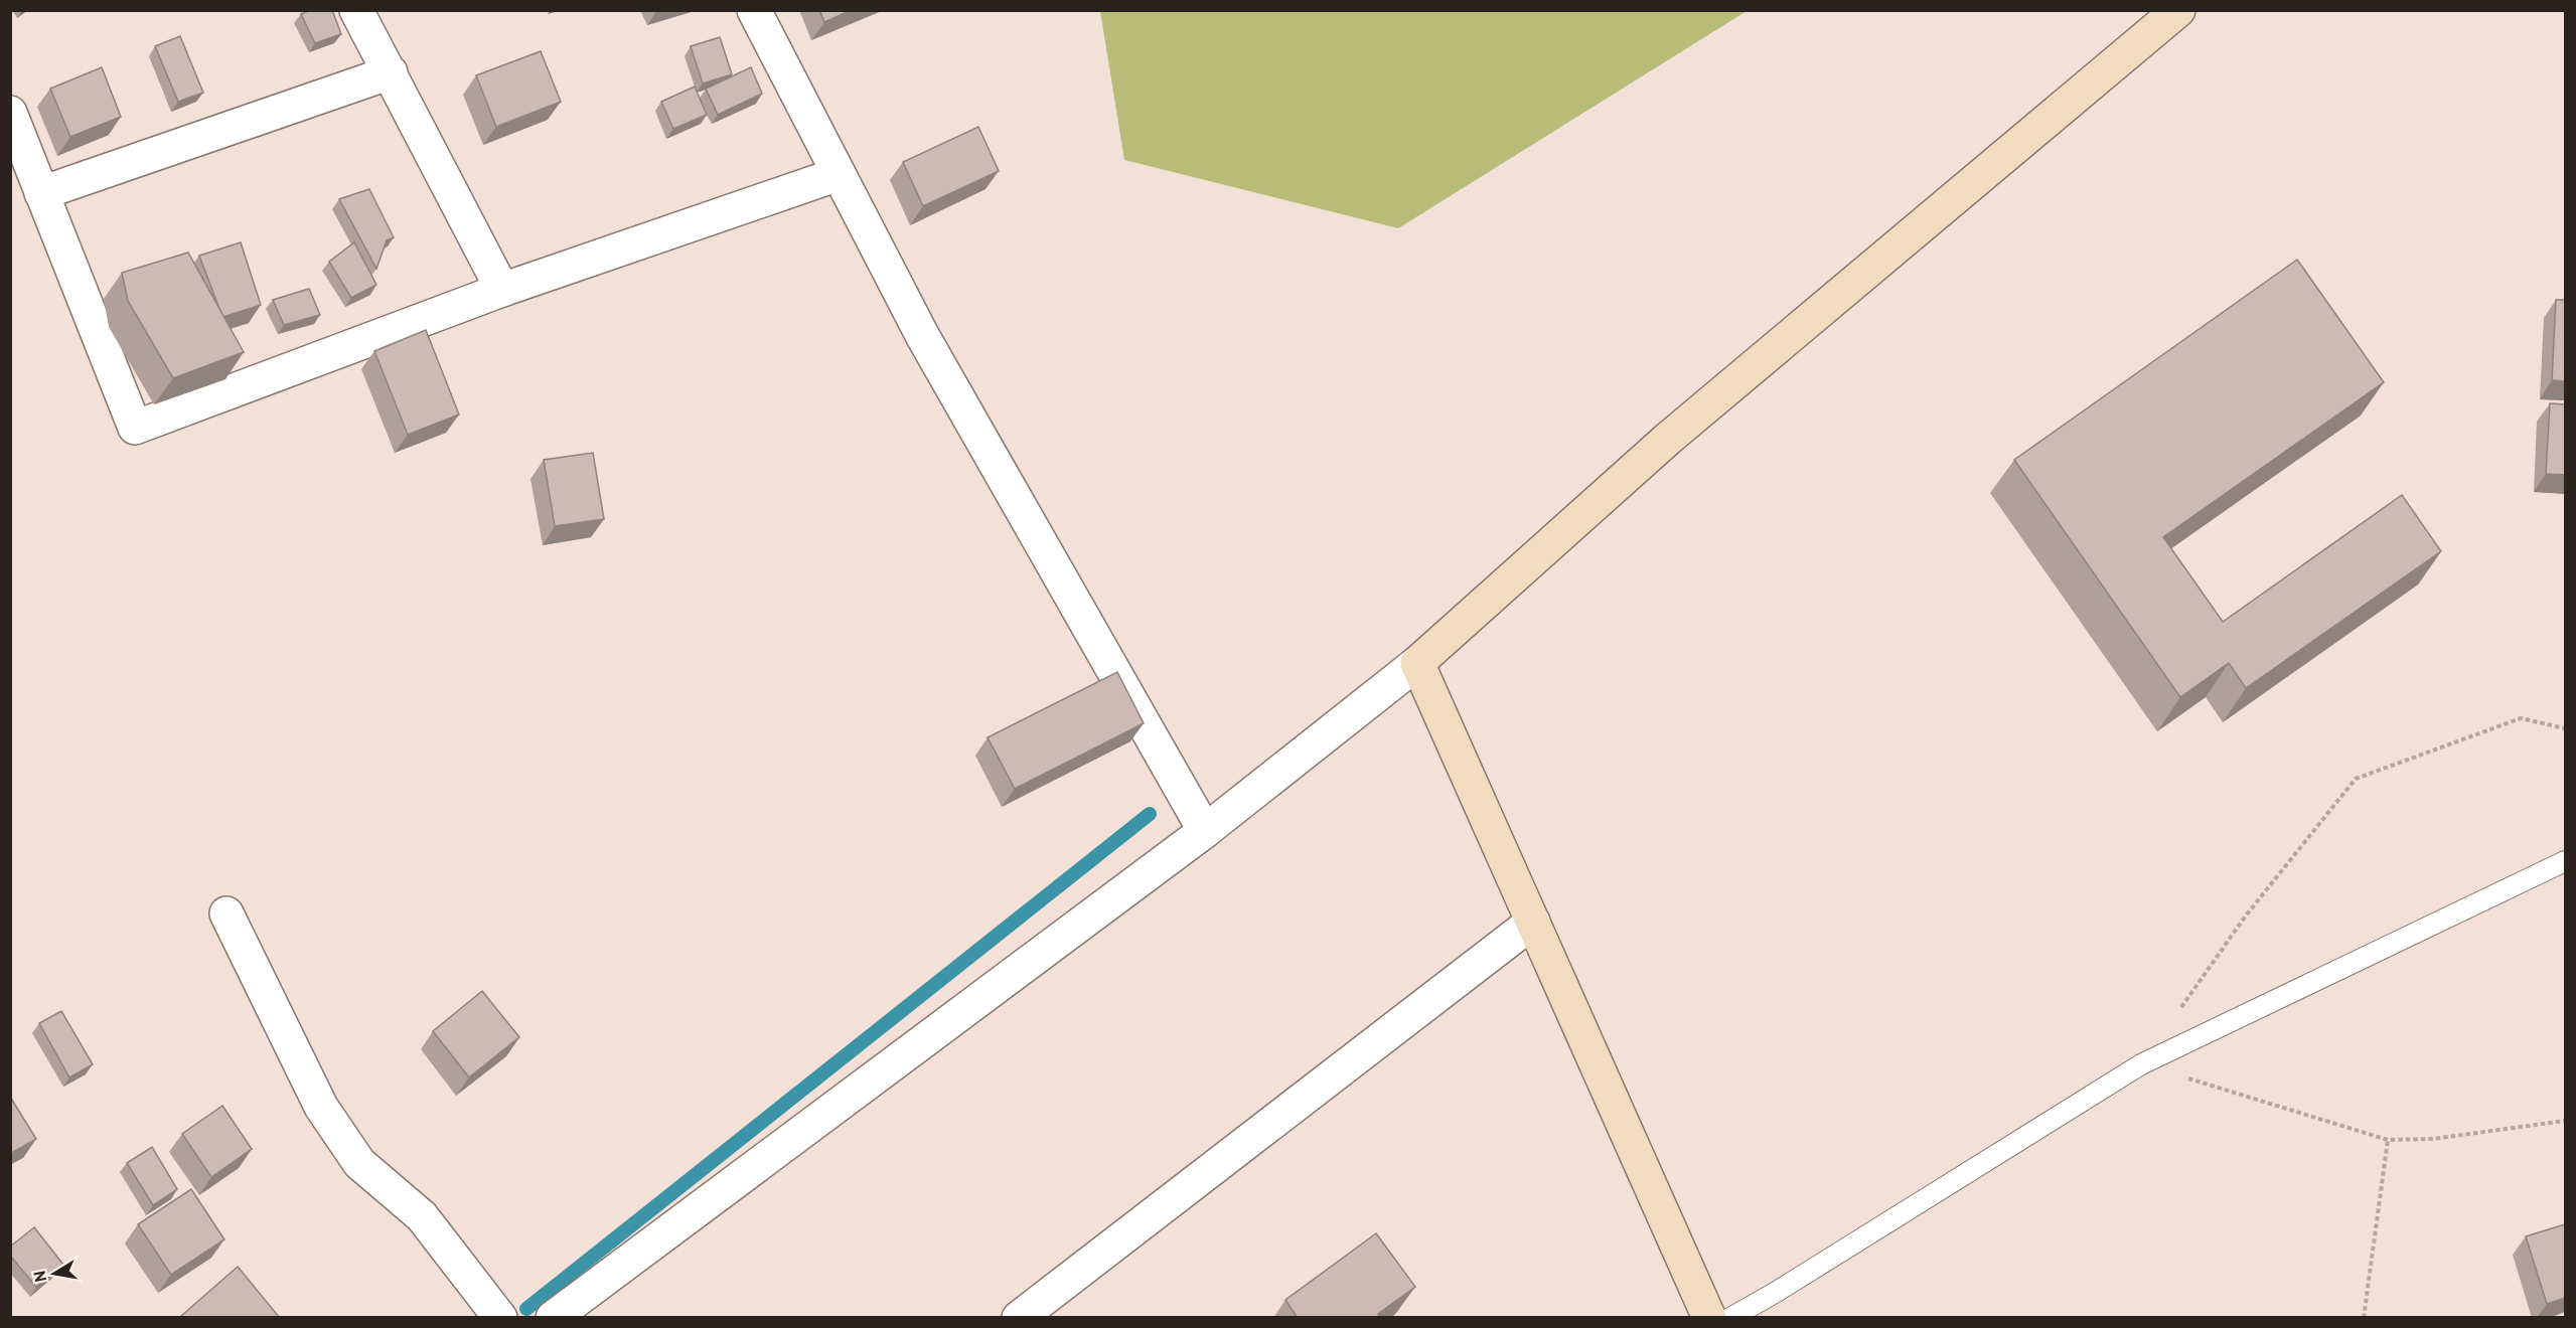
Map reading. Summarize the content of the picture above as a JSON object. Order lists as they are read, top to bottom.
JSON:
{
  "north": "left"
}
